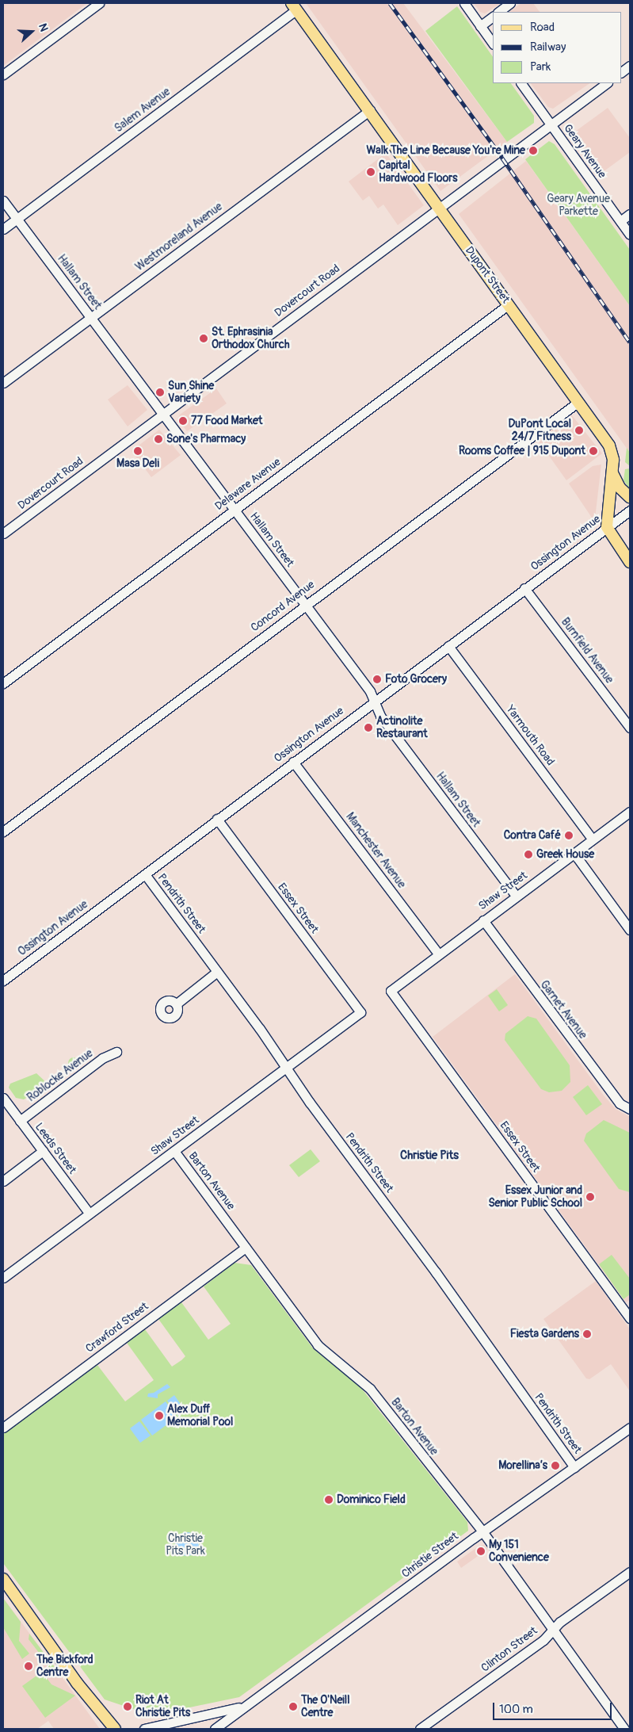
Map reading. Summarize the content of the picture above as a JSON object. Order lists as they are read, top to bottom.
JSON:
{
  "streets": {
    "main road": ["Dupont Street"],
    "street": [
      "Salem Avenue",
      "Geary Avenue",
      "Westmoreland Avenue",
      "Hallam Street",
      "Dovercourt Road",
      "Delaware Avenue",
      "Ossington Avenue",
      "Concord Avenue",
      "Burnfield Avenue",
      "Yarmouth Road",
      "Manchester Avenue",
      "Shaw Street",
      "Pendrith Street",
      "Essex Street",
      "Garnet Avenue",
      "Roblocke Avenue",
      "Leeds Street",
      "Barton Avenue",
      "Crawford Street",
      "Christie Street",
      "Clinton Street"
    ]
  },
  "crossings": [
    ["Salem Avenue", "Dupont Street"],
    ["Salem Avenue", "Hallam Street"],
    ["Geary Avenue", "Dovercourt Road"],
    ["Westmoreland Avenue", "Dupont Street"],
    ["Westmoreland Avenue", "Hallam Street"],
    ["Dupont Street", "Dovercourt Road"],
    ["Dupont Street", "Delaware Avenue"],
    ["Dupont Street", "Ossington Avenue"],
    ["Dupont Street", "Concord Avenue"],
    ["Hallam Street", "Dovercourt Road"],
    ["Hallam Street", "Delaware Avenue"],
    ["Hallam Street", "Ossington Avenue"],
    ["Hallam Street", "Concord Avenue"],
    ["Hallam Street", "Shaw Street"],
    ["Ossington Avenue", "Burnfield Avenue"],
    ["Ossington Avenue", "Yarmouth Road"],
    ["Ossington Avenue", "Manchester Avenue"],
    ["Ossington Avenue", "Pendrith Street"],
    ["Ossington Avenue", "Essex Street"],
    ["Yarmouth Road", "Shaw Street"],
    ["Manchester Avenue", "Shaw Street"],
    ["Shaw Street", "Pendrith Street"],
    ["Shaw Street", "Essex Street"],
    ["Shaw Street", "Garnet Avenue"],
    ["Shaw Street", "Leeds Street"],
    ["Shaw Street", "Barton Avenue"],
    ["Pendrith Street", "Christie Street"],
    ["Roblocke Avenue", "Leeds Street"],
    ["Barton Avenue", "Crawford Street"],
    ["Barton Avenue", "Christie Street"],
    ["Barton Avenue", "Clinton Street"]
  ],
  "districts": ["Christie Pits"],
  "parks": ["Geary Avenue Parkette", "Christie Pits Park"],
  "places": [
    "Walk The Line Because You're Mine",
    "Capital Hardwood Floors",
    "St. Ephrasinia Orthodox Church",
    "Sun Shine Variety",
    "77 Food Market",
    "DuPont Local 24/7 Fitness",
    "Sone's Pharmacy",
    "Masa Deli",
    "Rooms Coffee | 915 Dupont",
    "Foto Grocery",
    "Actinolite Restaurant",
    "Contra Café",
    "Greek House",
    "Essex Junior and Senior Public School",
    "Fiesta Gardens",
    "Alex Duff Memorial Pool",
    "Morellina’s",
    "Dominico Field",
    "My 151 Convenience",
    "The Bickford Centre",
    "Riot At Christie Pits",
    "The O'Neill Centre"
  ],
  "legend": ["Road", "Railway", "Park"],
  "scale_bar": "100 m",
  "north": "right"
}
